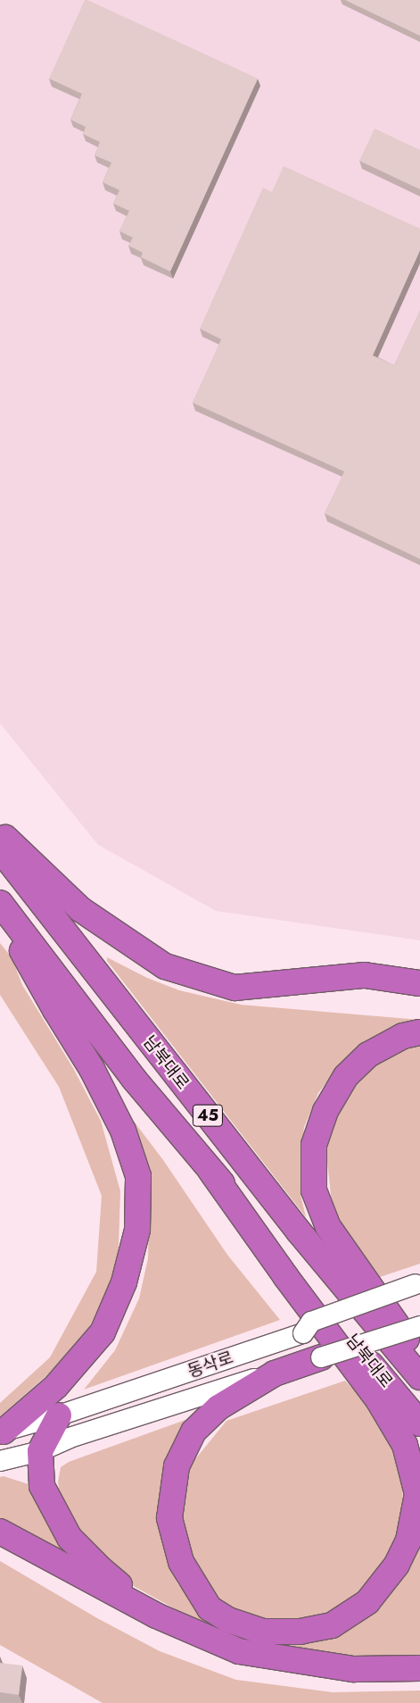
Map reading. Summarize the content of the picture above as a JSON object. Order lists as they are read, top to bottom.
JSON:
{
  "streets": {
    "highway": ["남북대로", "45"],
    "main road": ["동삭로"]
  }
}
